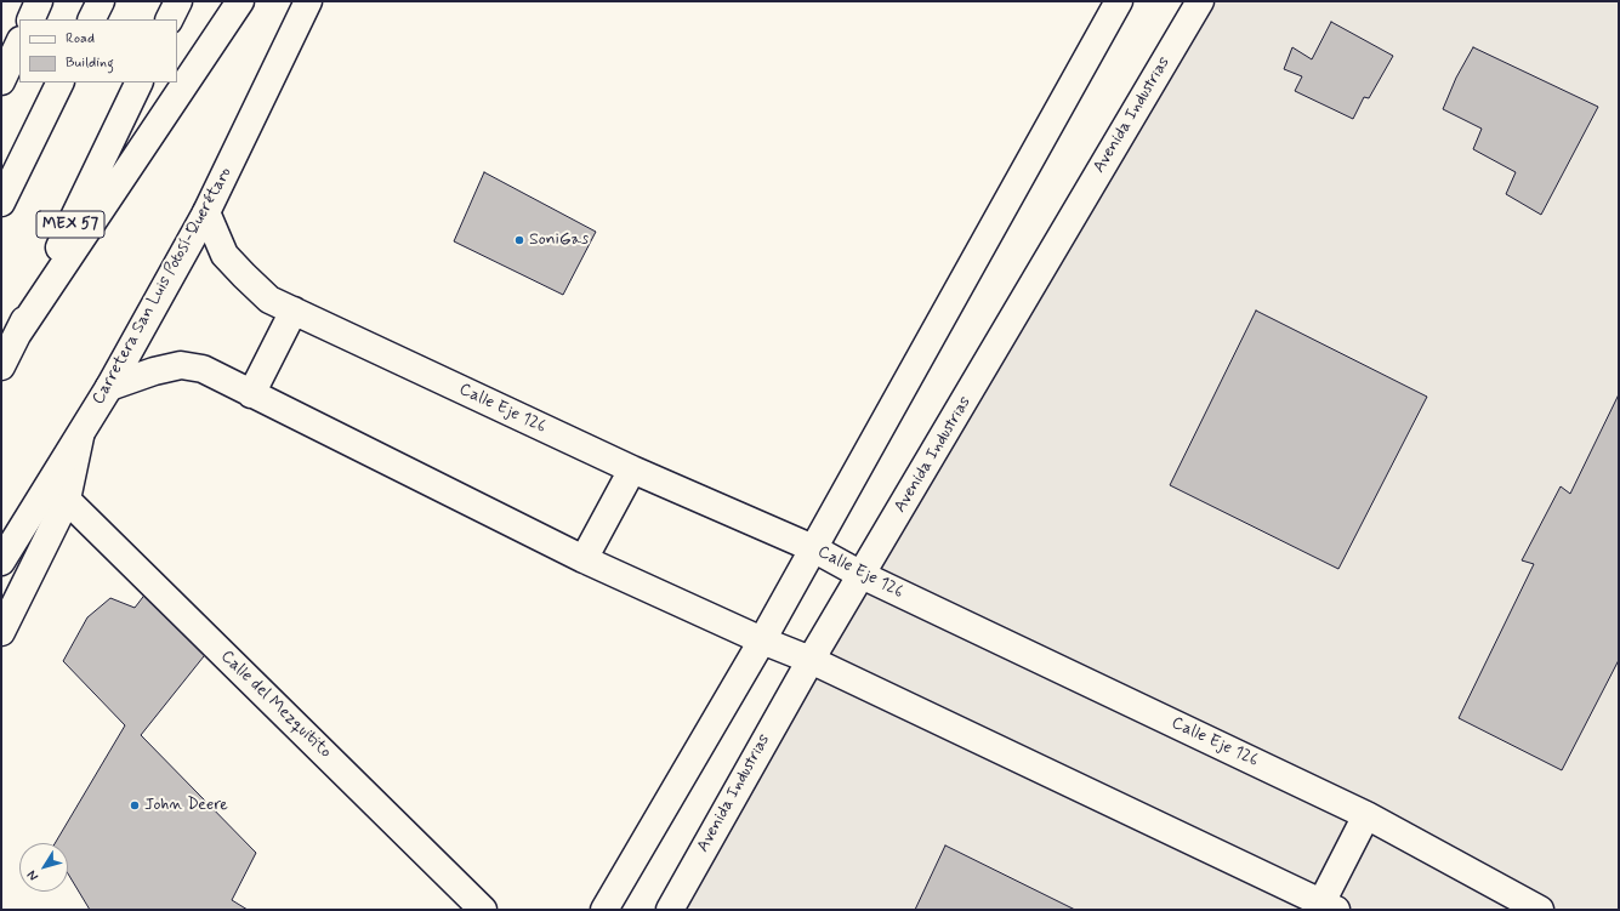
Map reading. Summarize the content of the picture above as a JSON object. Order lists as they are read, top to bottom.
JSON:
{
  "streets": {
    "main road": [
      "Avenida Industrias",
      "MEX 57",
      "Carretera San Luis Potosí-Querétaro",
      "Calle Eje 126",
      "Calle del Mezquitito"
    ]
  },
  "crossings": [
    ["Avenida Industrias", "Calle Eje 126"],
    ["Carretera San Luis Potosí-Querétaro", "Calle Eje 126"]
  ],
  "places": ["SoniGas", "John Deere"],
  "legend": ["Road", "Building"],
  "north": "bottom left"
}
